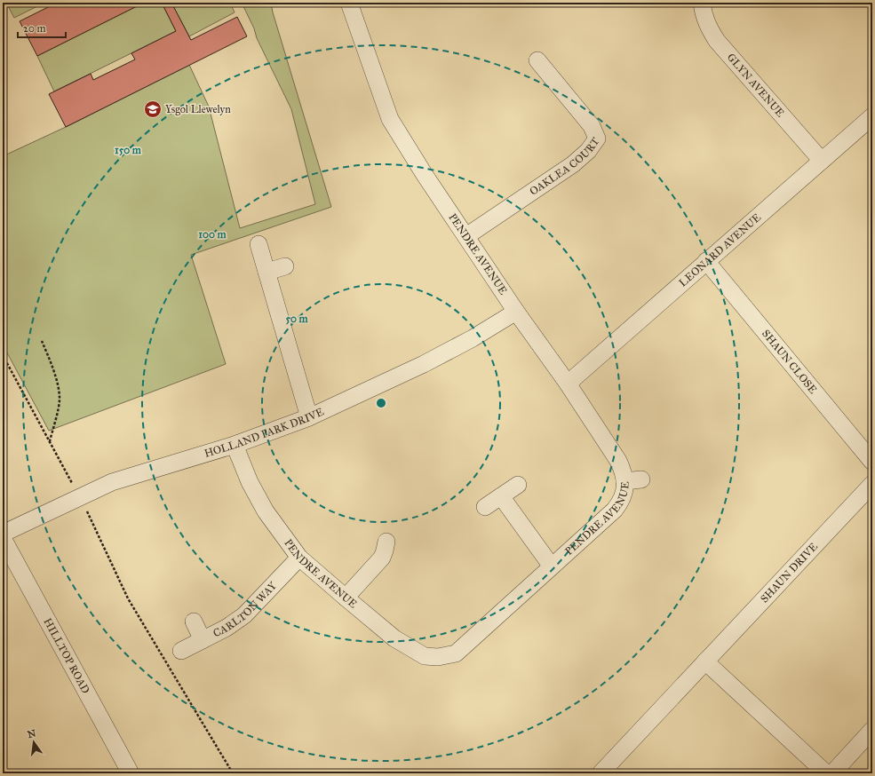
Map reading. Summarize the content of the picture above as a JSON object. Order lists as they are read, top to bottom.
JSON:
{
  "streets": {
    "street": [
      "GLYN AVENUE",
      "OAKLEA COURT",
      "LEONARD AVENUE",
      "PENDRE AVENUE",
      "SHAUN CLOSE",
      "HOLLAND PARK DRIVE",
      "SHAUN DRIVE",
      "CARLTON WAY",
      "HILLTOP ROAD"
    ]
  },
  "crossings": [
    ["GLYN AVENUE", "LEONARD AVENUE"],
    ["OAKLEA COURT", "PENDRE AVENUE"],
    ["LEONARD AVENUE", "PENDRE AVENUE"],
    ["LEONARD AVENUE", "SHAUN CLOSE"],
    ["PENDRE AVENUE", "HOLLAND PARK DRIVE"],
    ["PENDRE AVENUE", "CARLTON WAY"]
  ],
  "places": {
    "school or university": ["Ysgol Llewelyn"]
  },
  "scale_bar": "20 m",
  "north": "top",
  "rings": ["150 m", "100 m", "50 m"]
}
